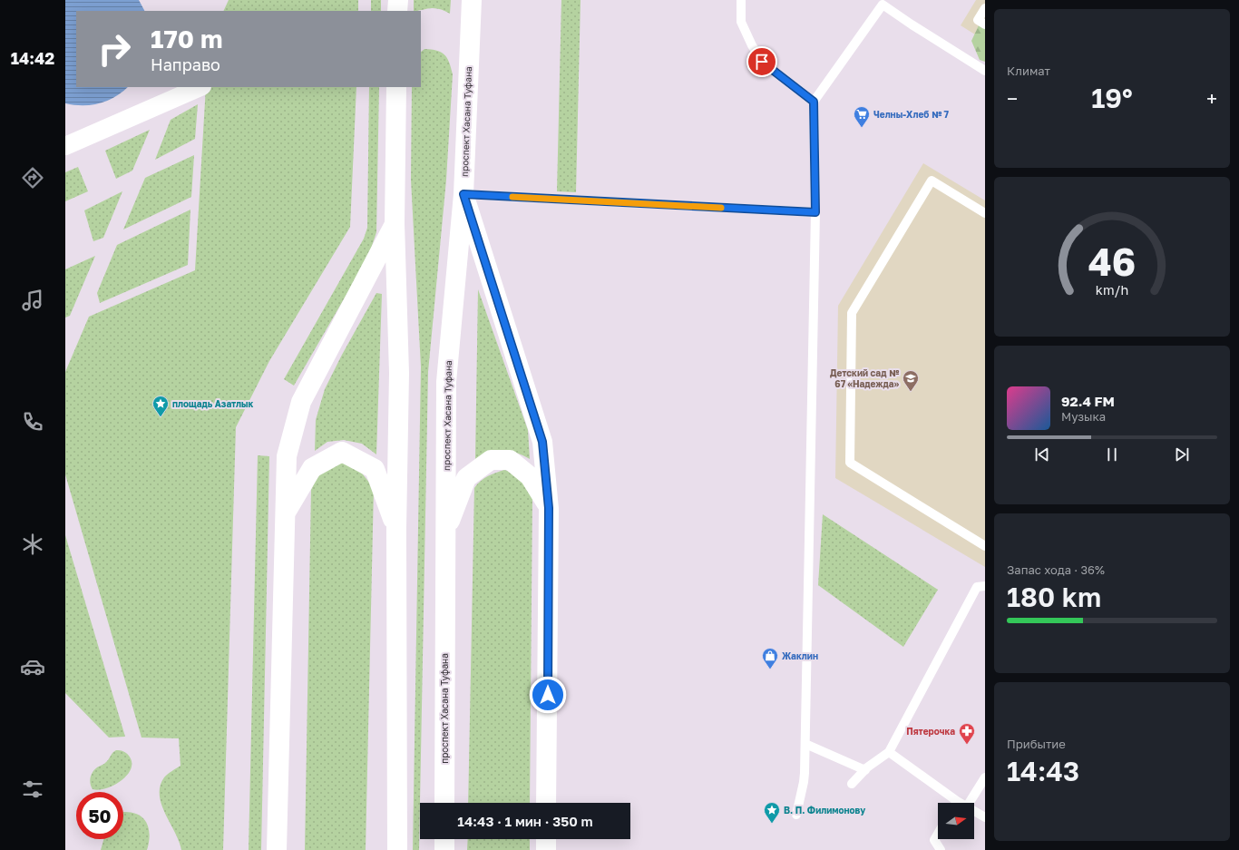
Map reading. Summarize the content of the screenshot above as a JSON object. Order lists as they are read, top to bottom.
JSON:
{
  "streets": {
    "main road": ["проспект Хасана Туфана"]
  },
  "places": {
    "supermarket": ["Челны-Хлеб № 7"],
    "school or university": ["Детский сад № 67 «Надежда»"],
    "place": ["площадь Азатлык", "В. П. Филимонову"],
    "shop": ["Жаклин"],
    "pharmacy": ["Пятерочка"]
  },
  "north": "right",
  "page": {
    "tabs": "14:42",
    "tile": [
      "Климат",
      ["Запас хода · 36%", "180 km"],
      ["Прибытие", "14:43"]
    ],
    "turn": ["170 m", "Направо"],
    "heat": ["−", "19°", "+"],
    "song": ["92.4 FM", "Музыка"],
    "limit": "50",
    "trip": "14:43 · 1 мин · 350 m",
    "gauge": ["46", "km/h"]
  }
}
